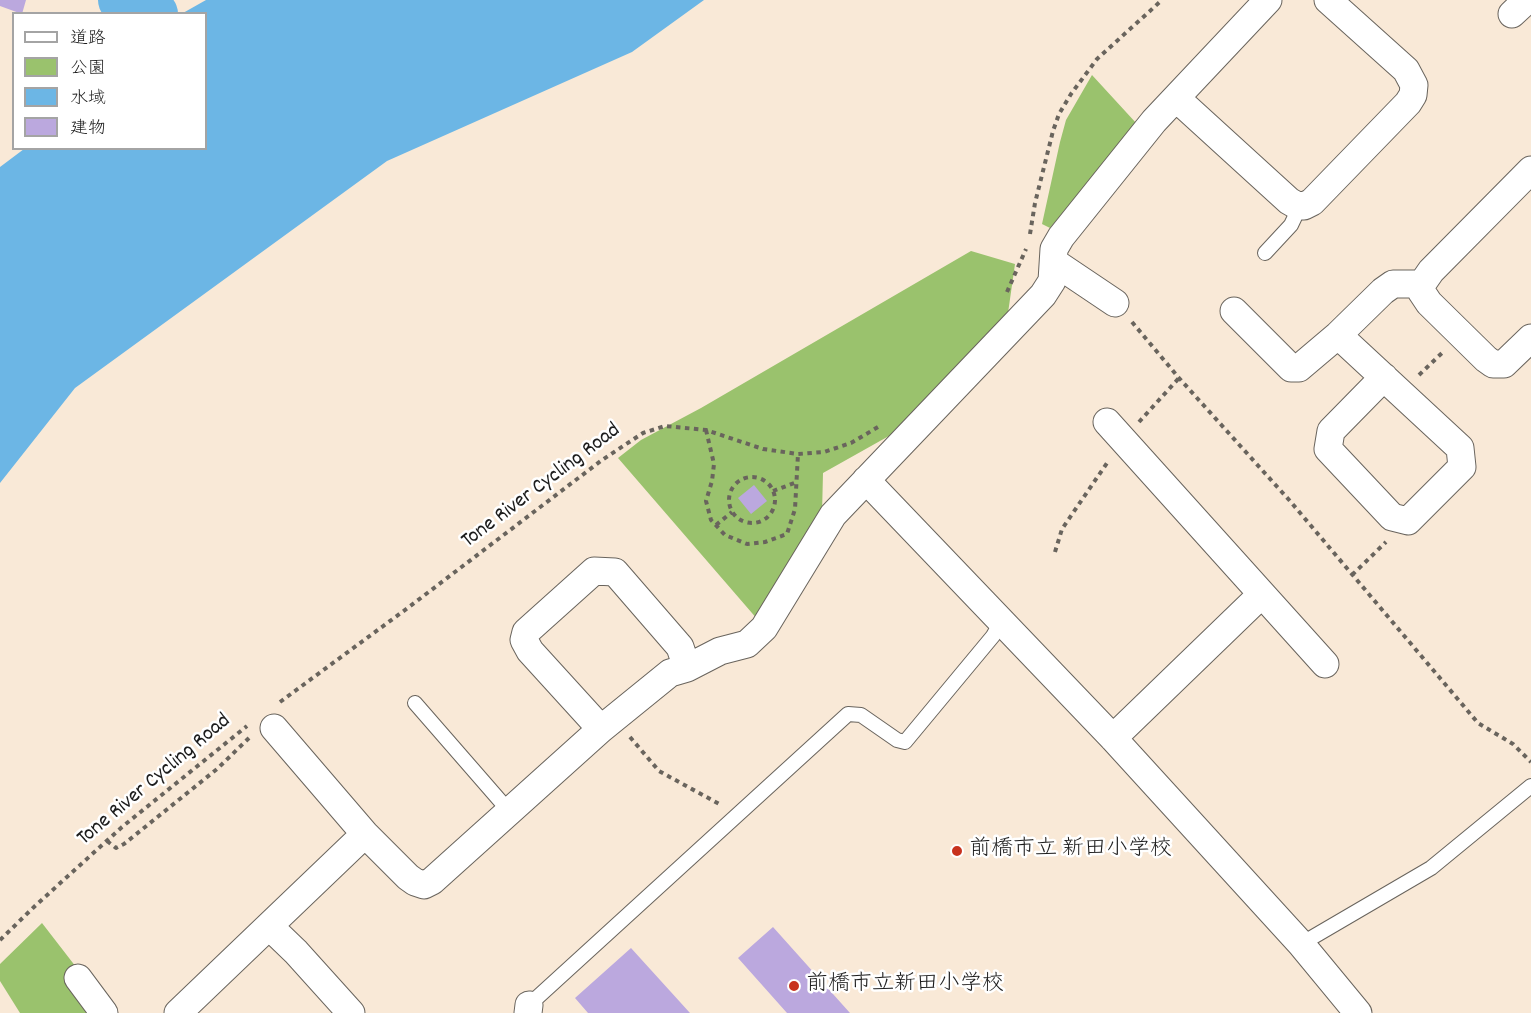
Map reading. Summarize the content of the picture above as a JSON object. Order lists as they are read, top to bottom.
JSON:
{
  "streets": {
    "path": ["Tone River Cycling Road"]
  },
  "places": ["前橋市立 新田小学校", "前橋市立新田小学校"],
  "legend": [
    "道路",
    "公園",
    "水域",
    "建物"
  ]
}
